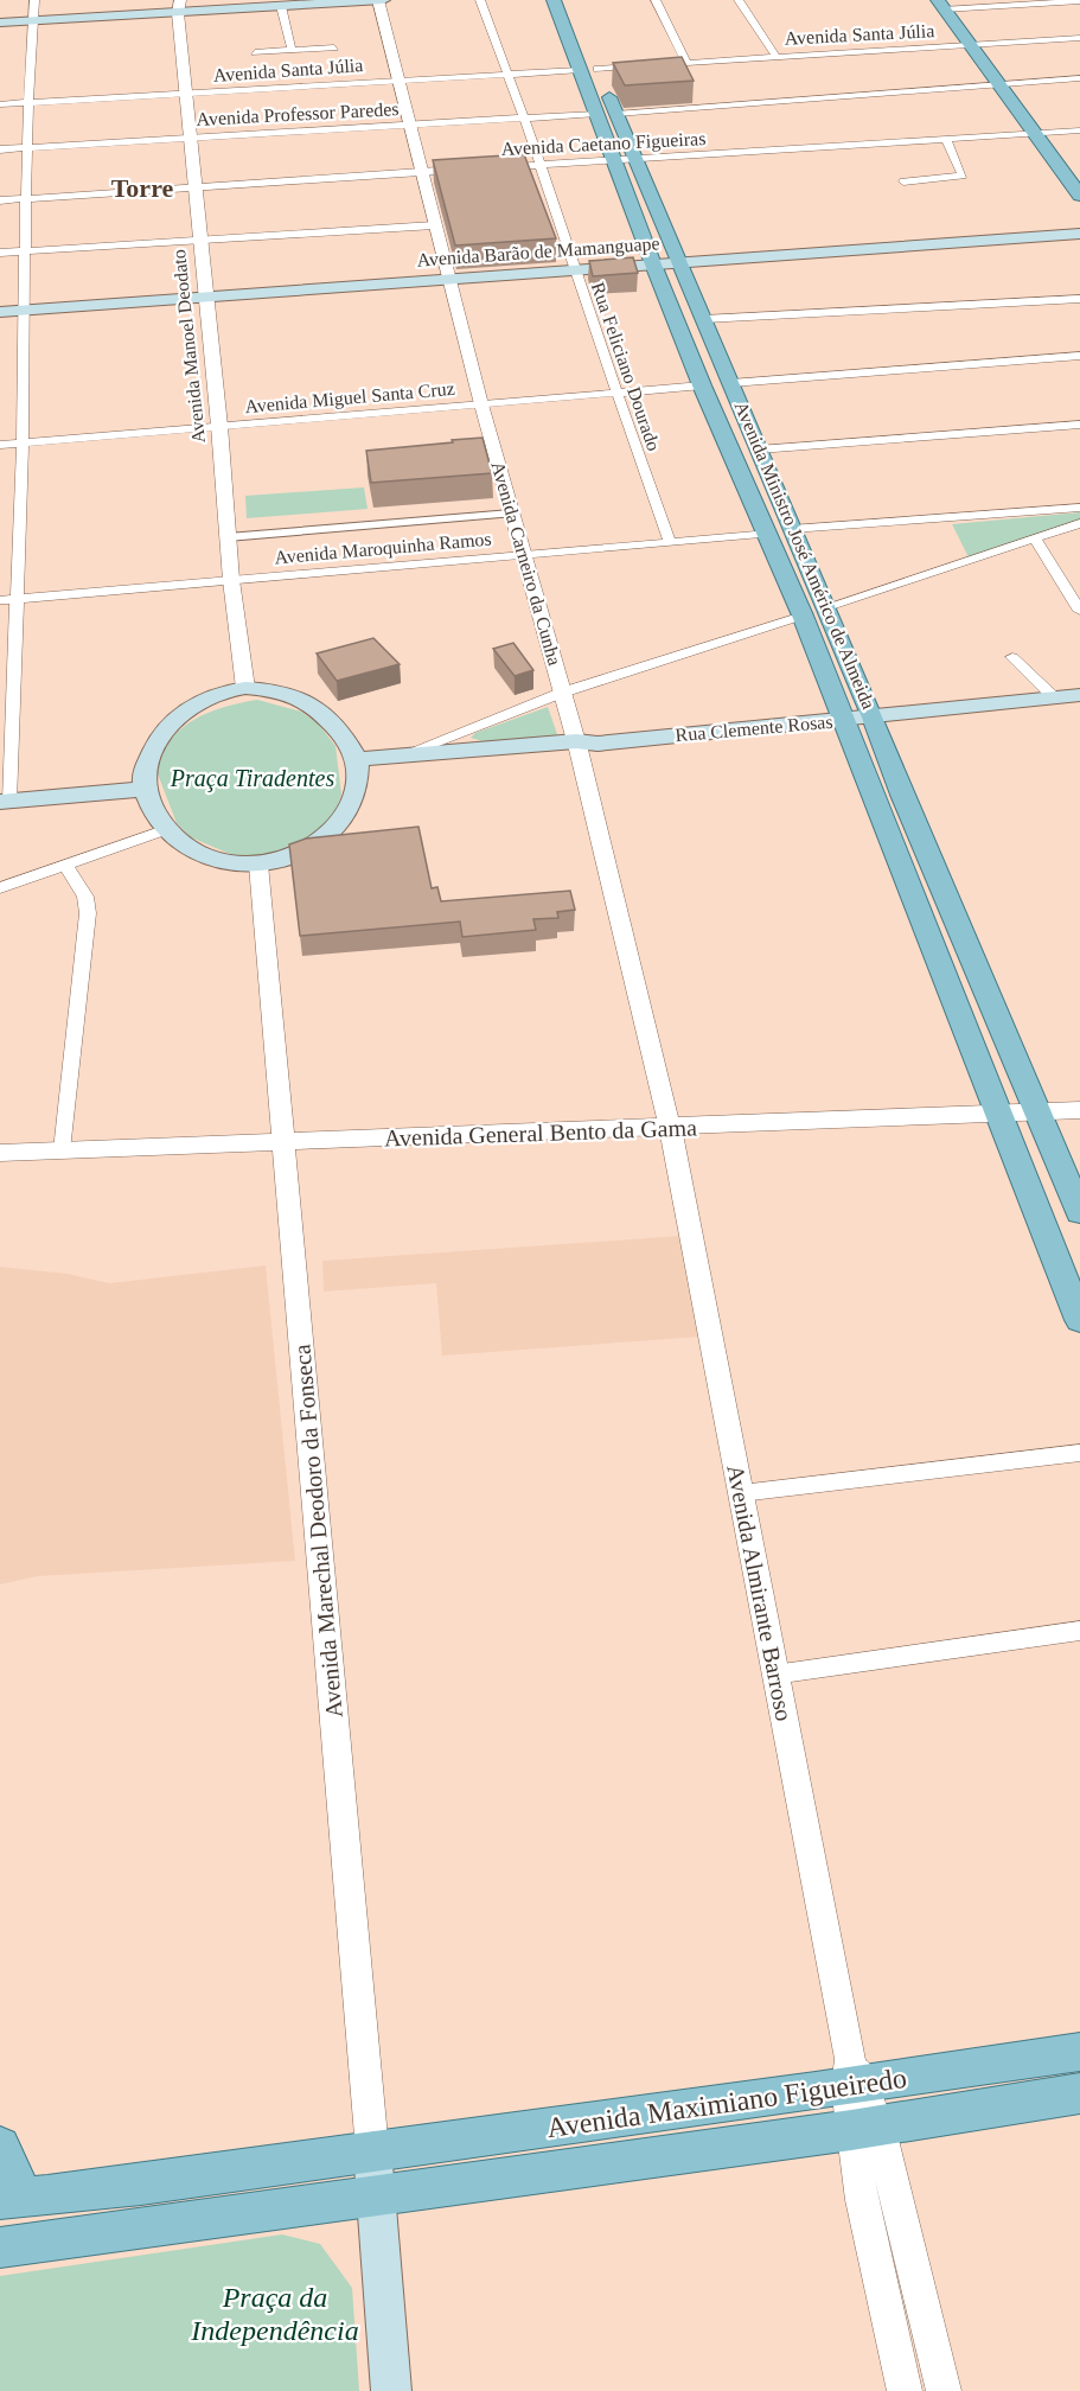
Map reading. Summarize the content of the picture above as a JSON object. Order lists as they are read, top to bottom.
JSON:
{
  "streets": {
    "main road": [
      "Avenida Barão de Mamanguape",
      "Avenida Ministro José Américo de Almeida",
      "Rua Clemente Rosas",
      "Avenida Marechal Deodoro da Fonseca",
      "Avenida Maximiano Figueiredo"
    ],
    "street": [
      "Avenida Santa Júlia",
      "Avenida Professor Paredes",
      "Avenida Caetano Figueiras",
      "Avenida Manoel Deodato",
      "Rua Feliciano Dourado",
      "Avenida Miguel Santa Cruz",
      "Avenida Maroquinha Ramos",
      "Avenida Carneiro da Cunha",
      "Avenida General Bento da Gama",
      "Avenida Almirante Barroso"
    ]
  },
  "crossings": [
    ["Avenida Santa Júlia", "Avenida Manoel Deodato"],
    ["Avenida Santa Júlia", "Rua Feliciano Dourado"],
    ["Avenida Santa Júlia", "Avenida Ministro José Américo de Almeida"],
    ["Avenida Santa Júlia", "Avenida Carneiro da Cunha"],
    ["Avenida Professor Paredes", "Avenida Manoel Deodato"],
    ["Avenida Professor Paredes", "Rua Feliciano Dourado"],
    ["Avenida Professor Paredes", "Avenida Ministro José Américo de Almeida"],
    ["Avenida Professor Paredes", "Avenida Carneiro da Cunha"],
    ["Avenida Caetano Figueiras", "Avenida Manoel Deodato"],
    ["Avenida Caetano Figueiras", "Rua Feliciano Dourado"],
    ["Avenida Caetano Figueiras", "Avenida Ministro José Américo de Almeida"],
    ["Avenida Caetano Figueiras", "Avenida Carneiro da Cunha"],
    ["Avenida Barão de Mamanguape", "Avenida Manoel Deodato"],
    ["Avenida Barão de Mamanguape", "Rua Feliciano Dourado"],
    ["Avenida Barão de Mamanguape", "Avenida Ministro José Américo de Almeida"],
    ["Avenida Barão de Mamanguape", "Avenida Carneiro da Cunha"],
    ["Avenida Manoel Deodato", "Avenida Miguel Santa Cruz"],
    ["Avenida Manoel Deodato", "Avenida Maroquinha Ramos"],
    ["Avenida Manoel Deodato", "Rua Clemente Rosas"],
    ["Avenida Manoel Deodato", "Avenida Marechal Deodoro da Fonseca"],
    ["Rua Feliciano Dourado", "Avenida Miguel Santa Cruz"],
    ["Rua Feliciano Dourado", "Avenida Maroquinha Ramos"],
    ["Avenida Miguel Santa Cruz", "Avenida Ministro José Américo de Almeida"],
    ["Avenida Miguel Santa Cruz", "Avenida Carneiro da Cunha"],
    ["Avenida Maroquinha Ramos", "Avenida Ministro José Américo de Almeida"],
    ["Avenida Maroquinha Ramos", "Avenida Carneiro da Cunha"],
    ["Avenida Ministro José Américo de Almeida", "Rua Clemente Rosas"],
    ["Avenida Ministro José Américo de Almeida", "Avenida General Bento da Gama"],
    ["Avenida Carneiro da Cunha", "Rua Clemente Rosas"],
    ["Avenida Carneiro da Cunha", "Avenida General Bento da Gama"],
    ["Avenida Carneiro da Cunha", "Avenida Almirante Barroso"],
    ["Rua Clemente Rosas", "Avenida Marechal Deodoro da Fonseca"],
    ["Avenida General Bento da Gama", "Avenida Marechal Deodoro da Fonseca"],
    ["Avenida General Bento da Gama", "Avenida Almirante Barroso"],
    ["Avenida Marechal Deodoro da Fonseca", "Avenida Maximiano Figueiredo"],
    ["Avenida Almirante Barroso", "Avenida Maximiano Figueiredo"]
  ],
  "districts": ["Torre"],
  "parks": ["Praça Tiradentes", "Praça da Independência"]
}
